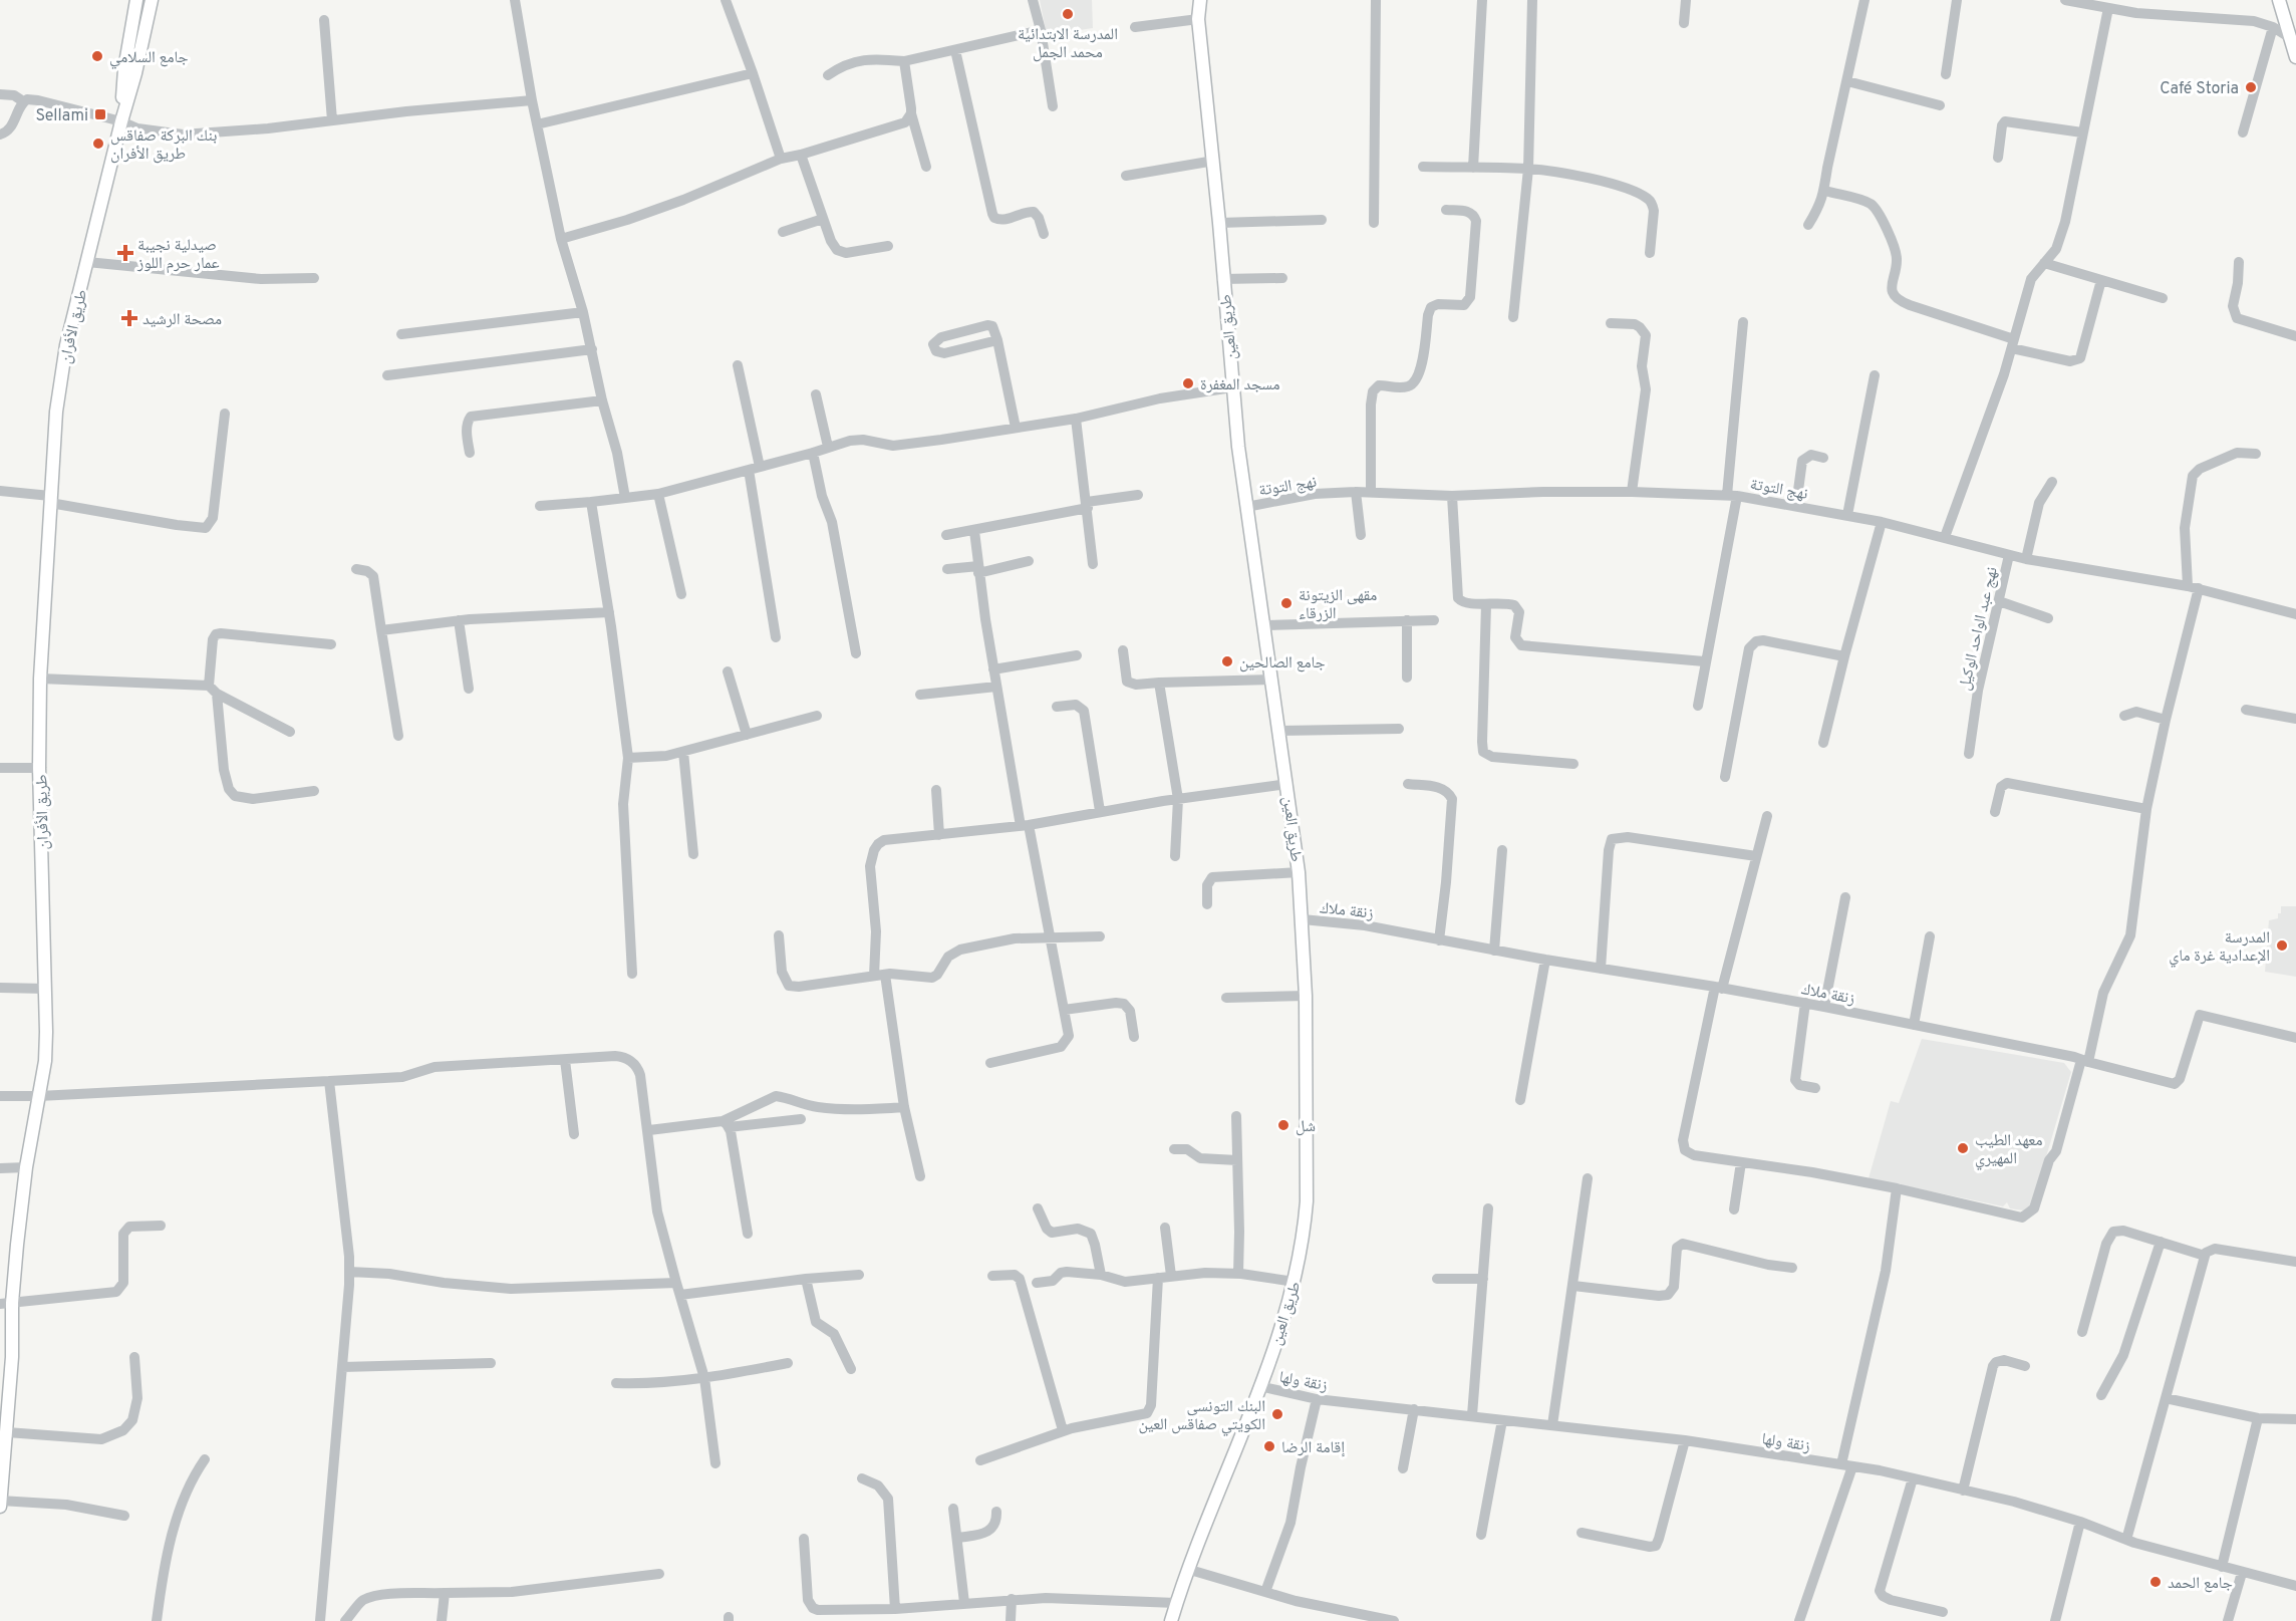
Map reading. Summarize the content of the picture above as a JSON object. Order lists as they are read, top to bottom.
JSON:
{
  "streets": {
    "main road": ["طريق الأفران", "طريق العين"],
    "street": [
      "نهج التوتة",
      "نهج عبد الواحد الوكيل",
      "زنقة ملاك",
      "زنقة ولها"
    ]
  },
  "crossings": [
    ["طريق العين", "نهج التوتة"],
    ["طريق العين", "زنقة ملاك"],
    ["طريق العين", "زنقة ولها"],
    ["نهج التوتة", "نهج عبد الواحد الوكيل"]
  ],
  "places": {
    "other": [
      "المدرسة الابتدائية محمد الجمل",
      "جامع السلامي",
      "Café Storia",
      "بنك البركة صفاقس طريق الأفران",
      "مسجد المغفرة",
      "مقهى الزيتونة الزرقاء",
      "جامع الصالحين",
      "المدرسة الإعدادية غرة ماي",
      "شل",
      "معهد الطيب المهيري",
      "البنك التونسي الكويتي صفاقس العين",
      "إقامة الرضا",
      "جامع الحمد"
    ],
    "transit": ["Sellami"],
    "health": ["صيدلية نجيبة عمار حرم اللوز", "مصحة الرشيد"]
  }
}
